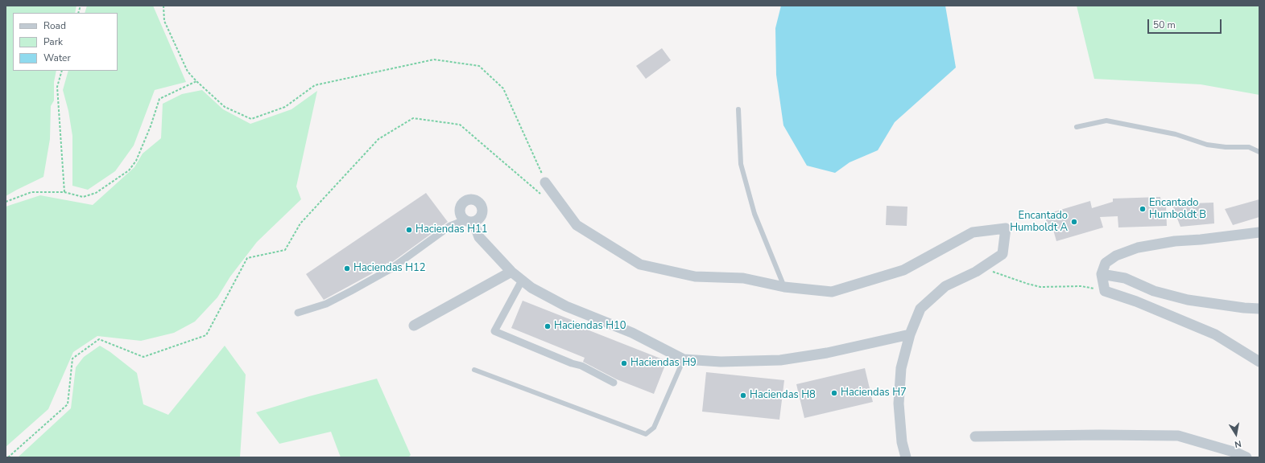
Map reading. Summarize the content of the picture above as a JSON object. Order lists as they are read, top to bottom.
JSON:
{
  "places": [
    "Encantado Humboldt B",
    "Encantado Humboldt A",
    "Haciendas H11",
    "Haciendas H12",
    "Haciendas H10",
    "Haciendas H9",
    "Haciendas H7",
    "Haciendas H8"
  ],
  "legend": ["Road", "Park", "Water"],
  "scale_bar": "50 m",
  "north": "bottom"
}
